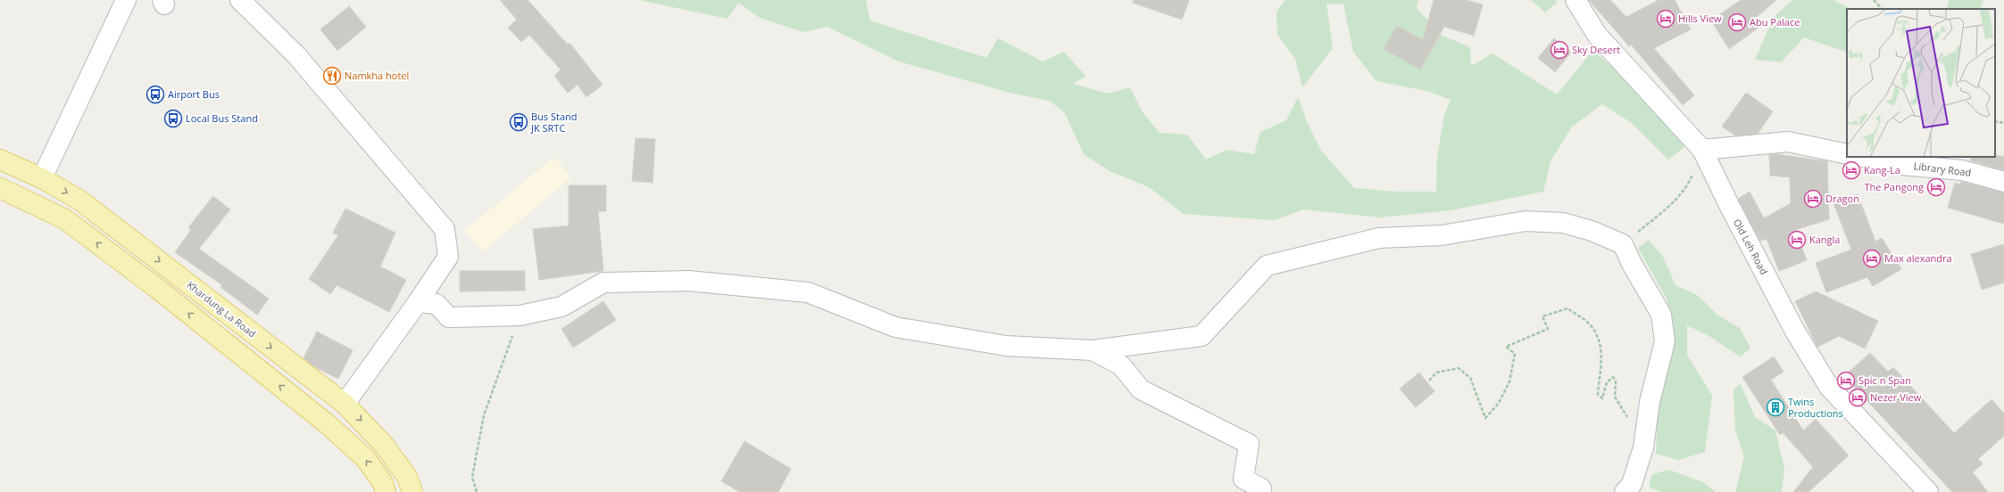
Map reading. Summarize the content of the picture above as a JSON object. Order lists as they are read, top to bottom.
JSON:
{
  "streets": {
    "main road": ["Khardung La Road"],
    "street": ["Library Road", "Old Leh Road"]
  },
  "places": {
    "hotel": [
      "Hills View",
      "Abu Palace",
      "Sky Desert",
      "Kang-La",
      "The Pangong",
      "Dragon",
      "Kangla",
      "Max alexandra",
      "Spic n Span",
      "Nezer View"
    ],
    "restaurant": ["Namkha hotel"],
    "bus stop": ["Airport Bus", "Local Bus Stand", "Bus Stand JK SRTC"],
    "building": ["Twins Productions"]
  }
}
